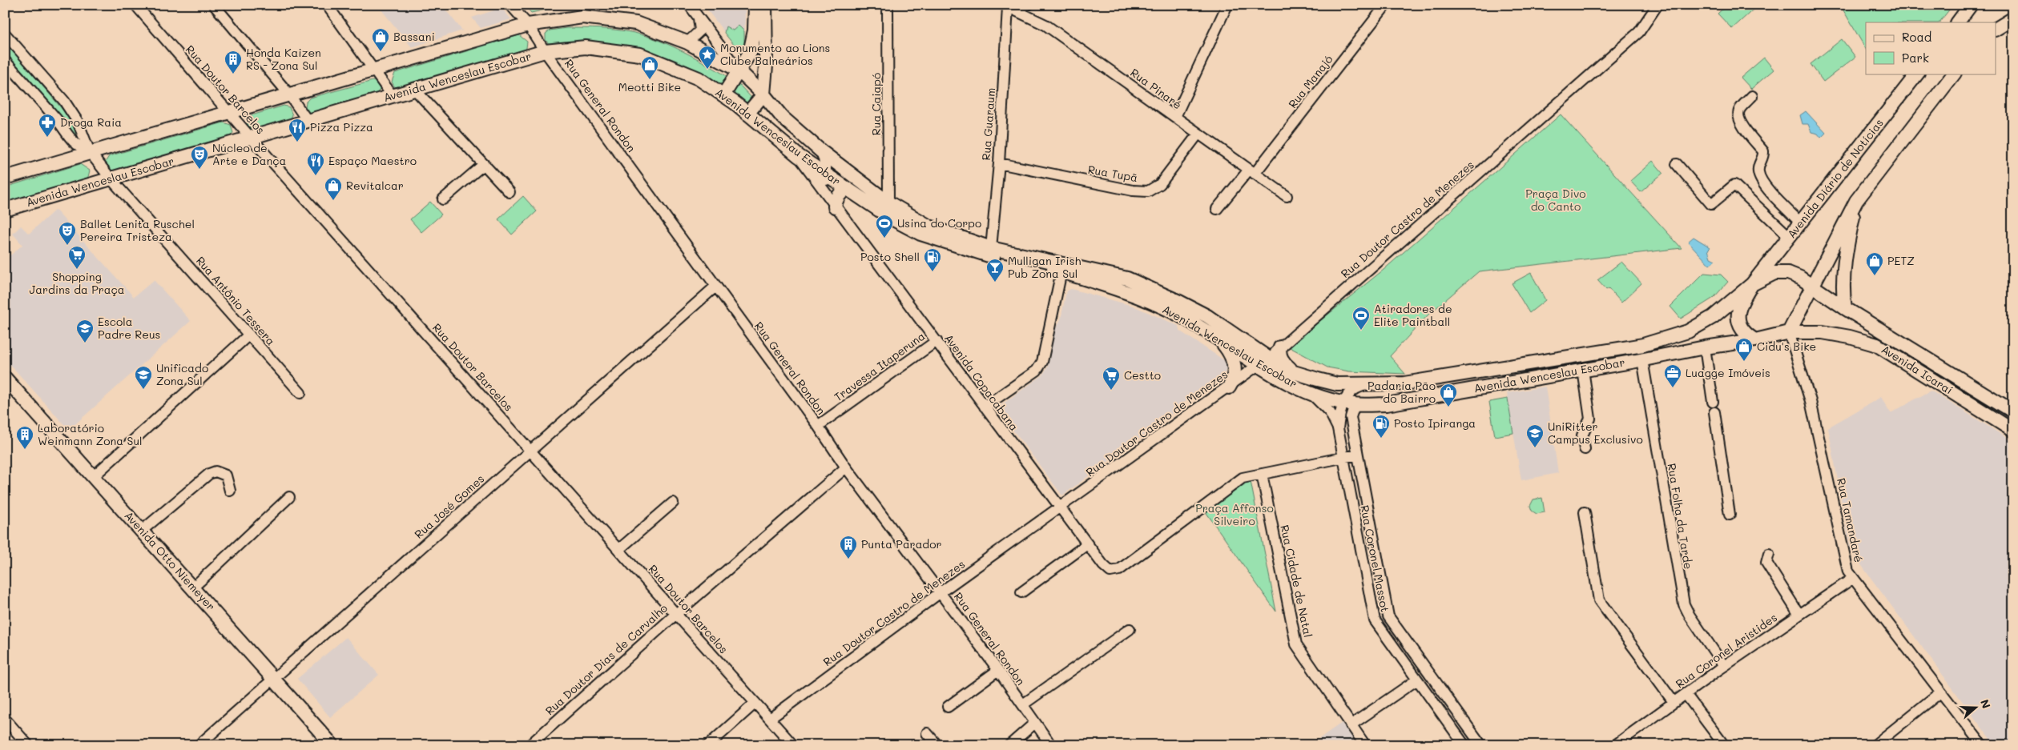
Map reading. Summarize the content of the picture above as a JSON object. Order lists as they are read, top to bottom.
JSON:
{
  "streets": {
    "main road": [
      "Avenida Wenceslau Escobar",
      "Avenida Diário de Notícias",
      "Avenida Icaraí",
      "Avenida Otto Niemeyer"
    ],
    "street": [
      "Rua Manajó",
      "Rua Pinaré",
      "Rua Doutor Barcelos",
      "Rua Caiapó",
      "Rua General Rondon",
      "Rua Guaraum",
      "Rua Tupã",
      "Rua Doutor Castro de Menezes",
      "Rua Antônio Tessera",
      "Travessa Itaperuna",
      "Avenida Copacabana",
      "Rua José Gomes",
      "Rua Folha da Tarde",
      "Rua Tamandaré",
      "Rua Coronel Massot",
      "Rua Cidade de Natal",
      "Rua Coronel Aristides",
      "Rua Doutor Dias de Carvalho"
    ]
  },
  "crossings": [
    ["Avenida Wenceslau Escobar", "Rua Doutor Barcelos"],
    ["Avenida Wenceslau Escobar", "Rua Caiapó"],
    ["Avenida Wenceslau Escobar", "Rua General Rondon"],
    ["Avenida Wenceslau Escobar", "Rua Guaraum"],
    ["Avenida Wenceslau Escobar", "Avenida Diário de Notícias"],
    ["Avenida Wenceslau Escobar", "Rua Doutor Castro de Menezes"],
    ["Avenida Wenceslau Escobar", "Rua Antônio Tessera"],
    ["Avenida Wenceslau Escobar", "Avenida Icaraí"],
    ["Avenida Wenceslau Escobar", "Avenida Copacabana"],
    ["Avenida Wenceslau Escobar", "Rua Folha da Tarde"],
    ["Avenida Wenceslau Escobar", "Rua Tamandaré"],
    ["Avenida Wenceslau Escobar", "Rua Coronel Massot"],
    ["Rua Manajó", "Rua Pinaré"],
    ["Rua Pinaré", "Rua Guaraum"],
    ["Rua Pinaré", "Rua Tupã"],
    ["Rua Doutor Barcelos", "Rua Doutor Castro de Menezes"],
    ["Rua Doutor Barcelos", "Rua José Gomes"],
    ["Rua Doutor Barcelos", "Rua Doutor Dias de Carvalho"],
    ["Rua General Rondon", "Rua Doutor Castro de Menezes"],
    ["Rua General Rondon", "Travessa Itaperuna"],
    ["Rua General Rondon", "Rua José Gomes"],
    ["Rua General Rondon", "Rua Doutor Dias de Carvalho"],
    ["Rua Guaraum", "Rua Tupã"],
    ["Avenida Diário de Notícias", "Avenida Icaraí"],
    ["Avenida Diário de Notícias", "Rua Tamandaré"],
    ["Rua Doutor Castro de Menezes", "Avenida Copacabana"],
    ["Travessa Itaperuna", "Avenida Copacabana"],
    ["Avenida Icaraí", "Rua Tamandaré"],
    ["Avenida Copacabana", "Rua Cidade de Natal"],
    ["Rua José Gomes", "Avenida Otto Niemeyer"],
    ["Rua Folha da Tarde", "Rua Coronel Aristides"],
    ["Rua Tamandaré", "Rua Coronel Aristides"]
  ],
  "parks": ["Praça Divo do Canto", "Praça Affonso Silveiro"],
  "places": {
    "shop": [
      "Bassani",
      "Meotti Bike",
      "Revitalcar",
      "PETZ",
      "Cidu's Bike",
      "Padaria Pão do Bairro"
    ],
    "place": ["Monumento ao Lions Clube Balneários"],
    "building": ["Honda Kaizen RS - Zona Sul", "Laboratório Weinmann Zona Sul", "Punta Parador"],
    "pharmacy": ["Droga Raia"],
    "restaurant": ["Pizza Pizza", "Espaço Maestro"],
    "theatre": ["Núcleo de Arte e Dança", "Ballet Lenita Ruschel Pereira Tristeza"],
    "sports": ["Usina do Corpo", "Atiradores de Elite Paintball"],
    "supermarket": ["Shopping Jardins da Praça", "Cestto"],
    "fuel station": ["Posto Shell", "Posto Ipiranga"],
    "bar": ["Mulligan Irish Pub Zona Sul"],
    "school or university": ["Escola Padre Reus", "Unificado Zona Sul", "UniRitter Campus Exclusivo"],
    "office": ["Luagge Imóveis"]
  },
  "legend": ["Road", "Park"],
  "north": "right"
}
